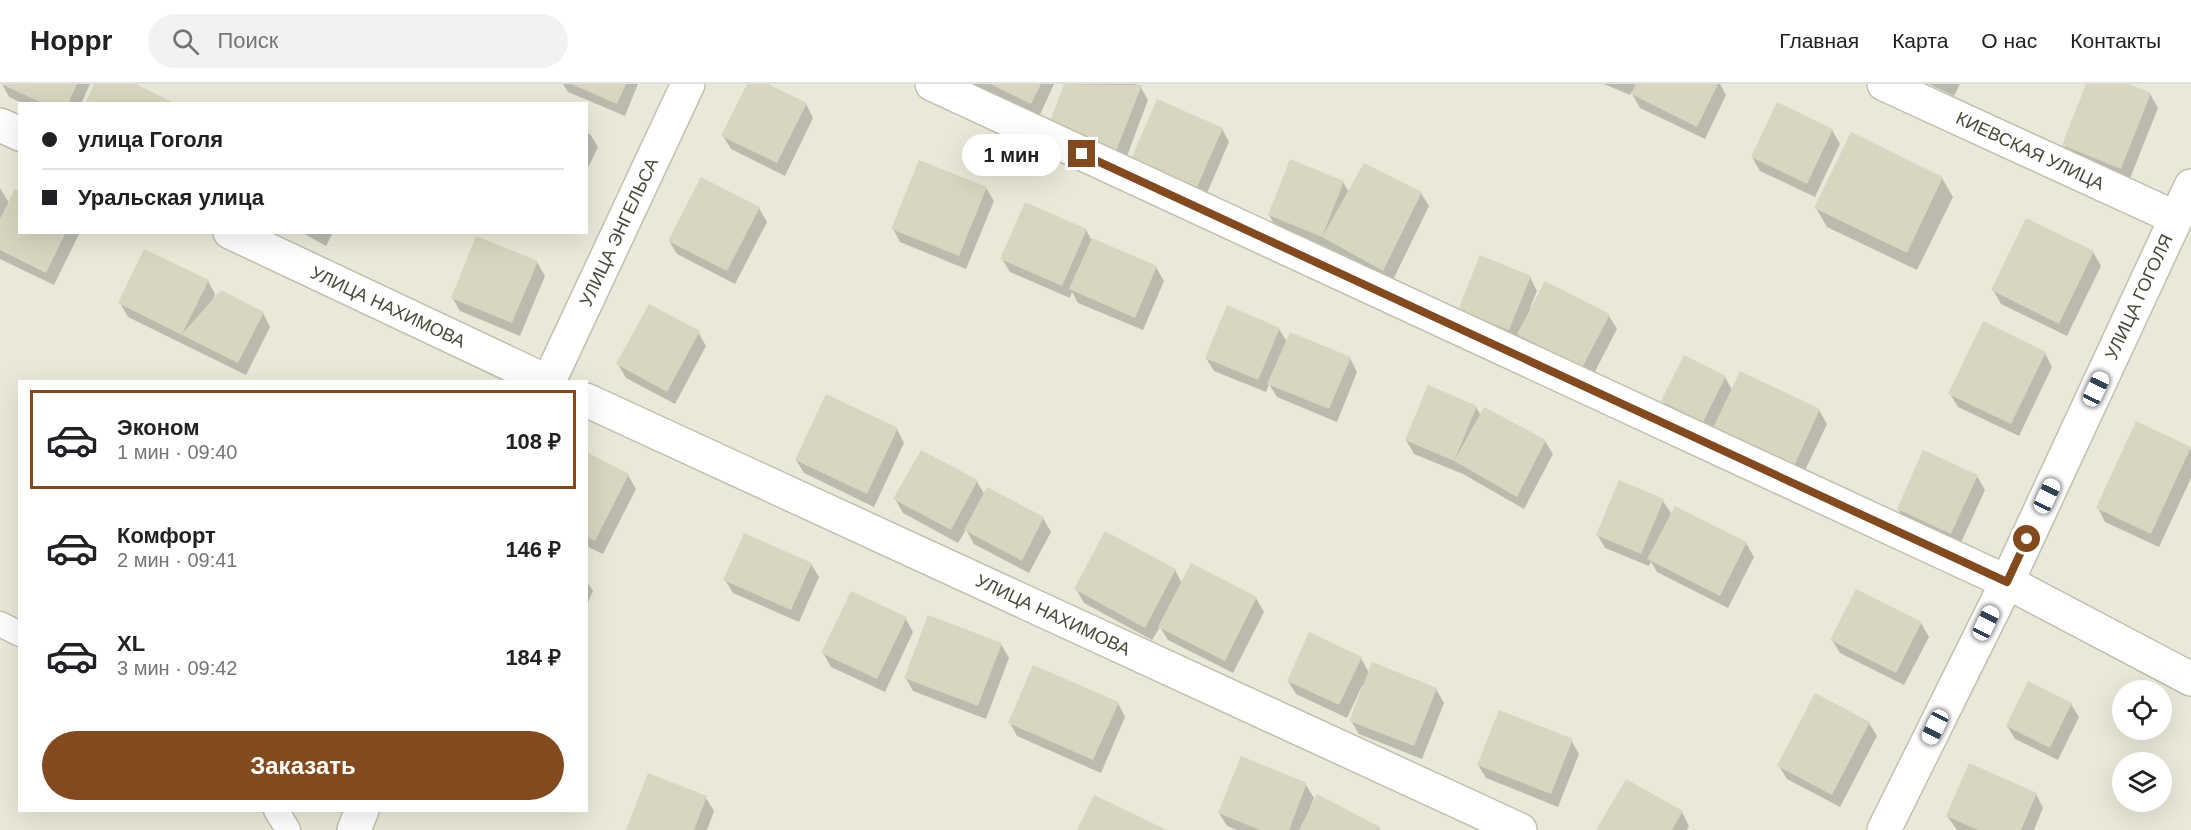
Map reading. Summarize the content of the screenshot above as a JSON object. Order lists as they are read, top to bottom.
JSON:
{
  "streets": {
    "street": [
      "КИЕВСКАЯ УЛИЦА",
      "УЛИЦА ЭНГЕЛЬСА",
      "УЛИЦА ГОГОЛЯ",
      "УЛИЦА НАХИМОВА"
    ]
  },
  "crossings": [
    ["КИЕВСКАЯ УЛИЦА", "УЛИЦА ГОГОЛЯ"]
  ],
  "page": {
    "header": "Hoppr",
    "search": "Поиск",
    "nav": [
      "Главная",
      "Карта",
      "О нас",
      "Контакты"
    ],
    "banner": ["улица Гоголя", "Уральская улица"],
    "bubble": "1 мин",
    "list": [
      {
        "name": "Эконом",
        "note": "1 мин · 09:40",
        "value": "108 ₽"
      },
      {
        "name": "Комфорт",
        "note": "2 мин · 09:41",
        "value": "146 ₽"
      },
      {
        "name": "XL",
        "note": "3 мин · 09:42",
        "value": "184 ₽"
      }
    ],
    "buttons": "Заказать"
  }
}
